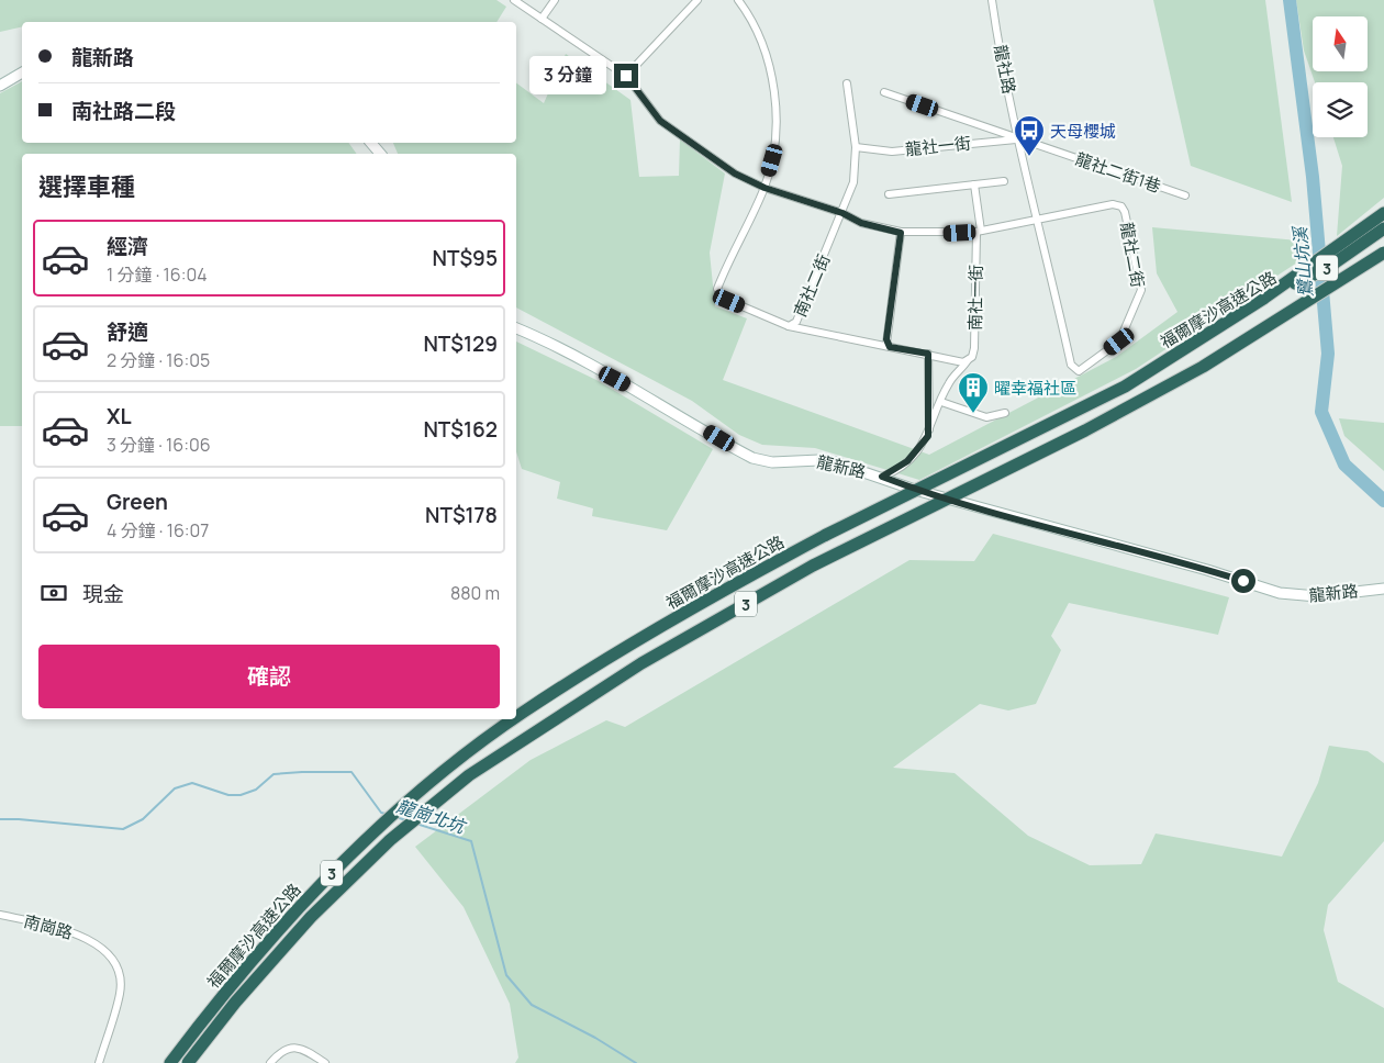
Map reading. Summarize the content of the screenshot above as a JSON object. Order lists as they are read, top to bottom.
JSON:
{
  "streets": {
    "highway": ["3", "福爾摩沙高速公路"],
    "street": [
      "龍社路",
      "龍社一街",
      "龍社二街1巷",
      "龍社二街",
      "南社二街",
      "南社一街",
      "龍新路",
      "南崗路"
    ]
  },
  "crossings": [
    ["龍社路", "龍社一街"],
    ["龍社路", "龍社二街1巷"],
    ["龍社路", "龍社二街"],
    ["龍社一街", "龍社二街1巷"],
    ["龍社一街", "龍社二街"],
    ["龍社一街", "南社二街"],
    ["龍社二街1巷", "龍社二街"],
    ["南社一街", "龍新路"]
  ],
  "water": ["鷺山坑溪", "龍崗北坑"],
  "places": {
    "bus stop": ["天母櫻城"],
    "building": ["曜幸福社區"]
  },
  "north": "top",
  "page": {
    "banner": ["龍新路", "南社路二段"],
    "bubble": "3 分鐘",
    "heading": "選擇車種",
    "list": [
      {
        "name": "經濟",
        "note": "1 分鐘 · 16:04",
        "value": "NT$95"
      },
      {
        "name": "舒適",
        "note": "2 分鐘 · 16:05",
        "value": "NT$129"
      },
      {
        "name": "XL",
        "note": "3 分鐘 · 16:06",
        "value": "NT$162"
      },
      {
        "name": "Green",
        "note": "4 分鐘 · 16:07",
        "value": "NT$178"
      }
    ],
    "pay": ["現金", "880 m"],
    "buttons": "確認"
  }
}
